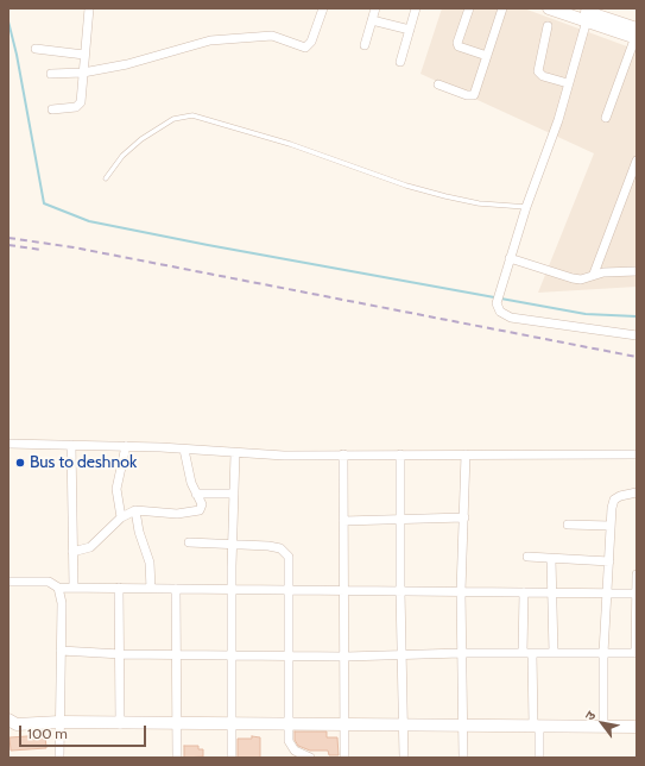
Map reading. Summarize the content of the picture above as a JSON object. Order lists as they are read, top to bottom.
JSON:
{
  "places": ["Bus to deshnok"],
  "scale_bar": "100 m",
  "north": "top left"
}
